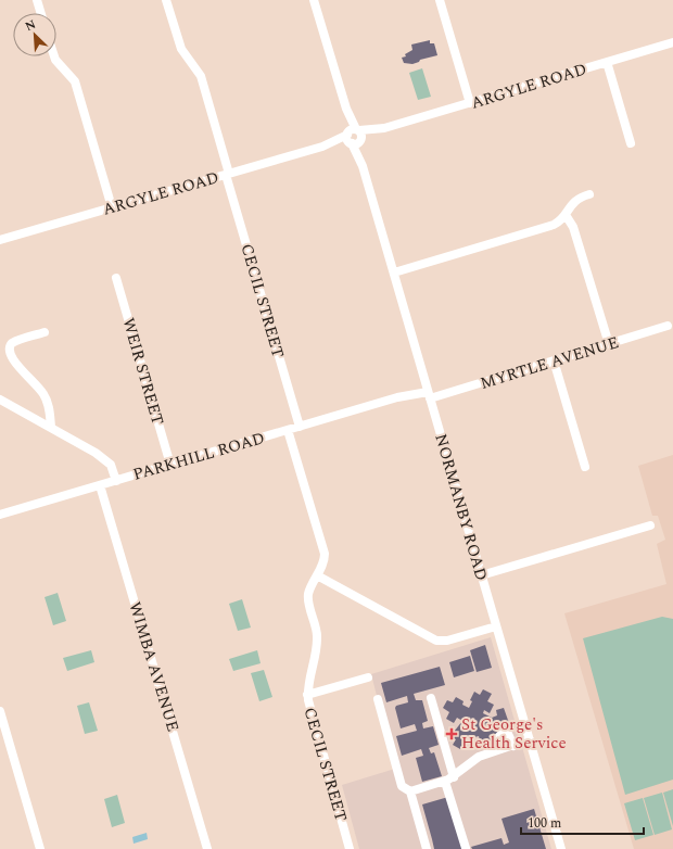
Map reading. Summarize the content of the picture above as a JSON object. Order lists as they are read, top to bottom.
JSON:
{
  "streets": {
    "street": [
      "ARGYLE ROAD",
      "CECIL STREET",
      "MYRTLE AVENUE",
      "WEIR STREET",
      "PARKHILL ROAD",
      "NORMANBY ROAD",
      "WIMBA AVENUE"
    ]
  },
  "crossings": [
    ["ARGYLE ROAD", "CECIL STREET"],
    ["ARGYLE ROAD", "NORMANBY ROAD"],
    ["CECIL STREET", "PARKHILL ROAD"],
    ["MYRTLE AVENUE", "PARKHILL ROAD"],
    ["MYRTLE AVENUE", "NORMANBY ROAD"],
    ["WEIR STREET", "PARKHILL ROAD"],
    ["PARKHILL ROAD", "NORMANBY ROAD"],
    ["PARKHILL ROAD", "WIMBA AVENUE"]
  ],
  "places": {
    "health": ["St George's Health Service"]
  },
  "scale_bar": "100 m",
  "north": "top left"
}
